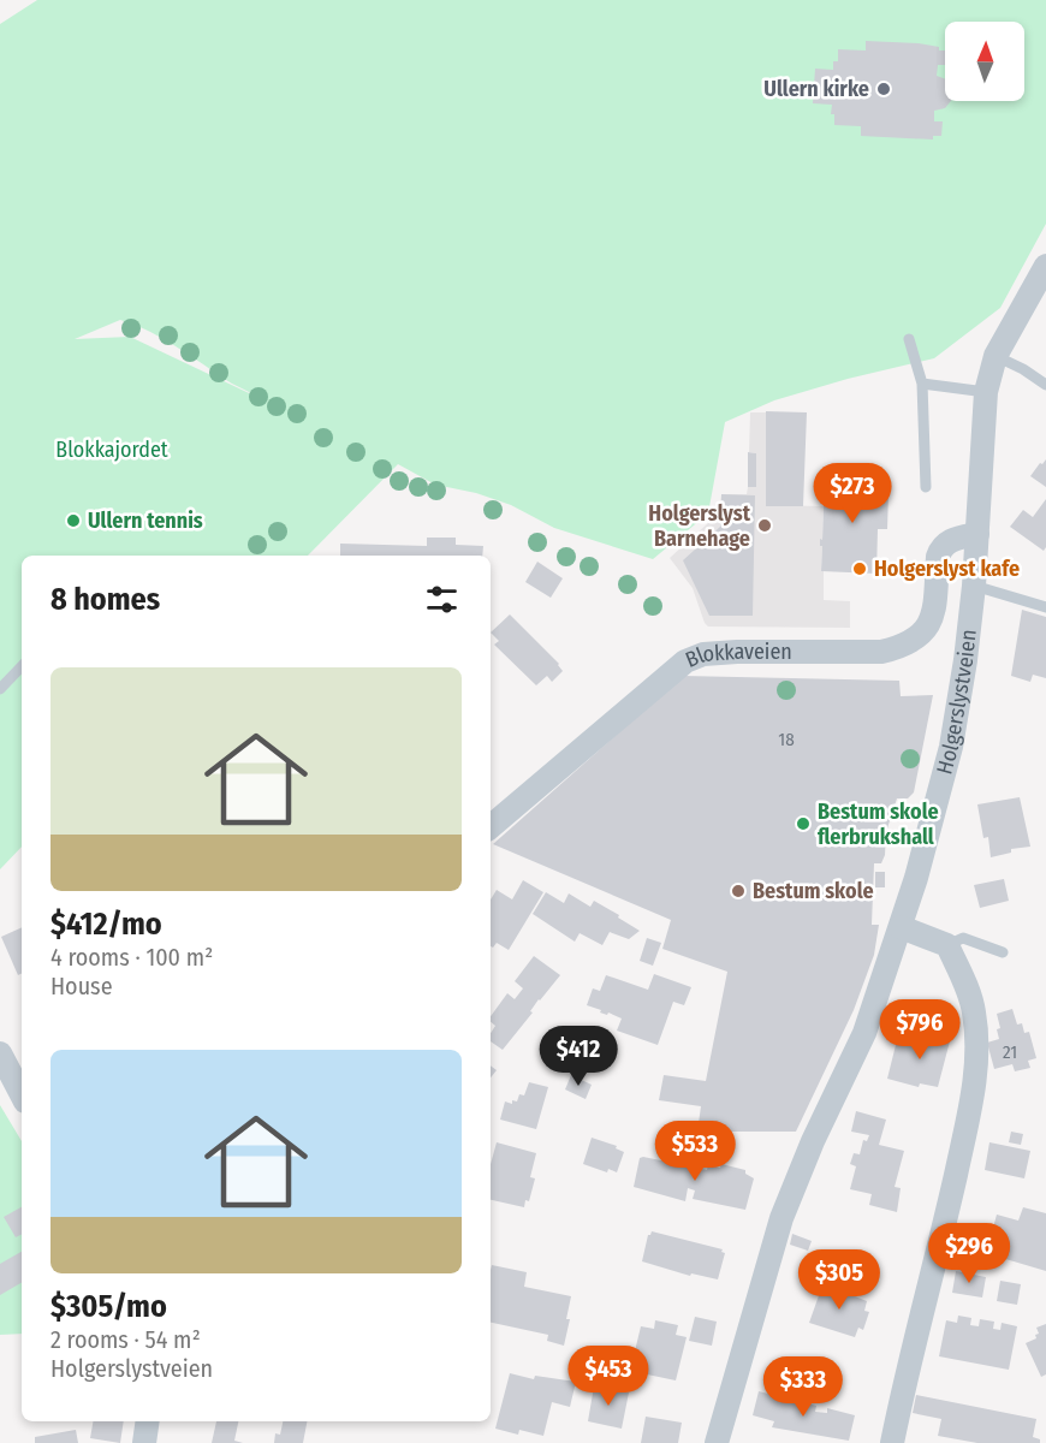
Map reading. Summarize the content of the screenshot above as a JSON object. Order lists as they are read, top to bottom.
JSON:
{
  "streets": {
    "street": ["Blokkaveien", "Holgerslystveien"]
  },
  "crossings": [
    ["Blokkaveien", "Holgerslystveien"]
  ],
  "parks": ["Blokkajordet"],
  "places": [
    "Ullern kirke",
    "Ullern tennis",
    "Holgerslyst Barnehage",
    "Holgerslyst kafe",
    "Bestum skole flerbrukshall",
    "Bestum skole"
  ],
  "house_numbers": ["18", "21"],
  "north": "top",
  "page": {
    "price": [
      "$273",
      "$796",
      "$412",
      "$533",
      "$296",
      "$305",
      "$453",
      "$333"
    ],
    "heading": "8 homes",
    "list": [
      {
        "name": "$412/mo",
        "note": "4 rooms · 100 m² · House"
      },
      {
        "name": "$305/mo",
        "note": "2 rooms · 54 m² · Holgerslystveien"
      }
    ]
  }
}
